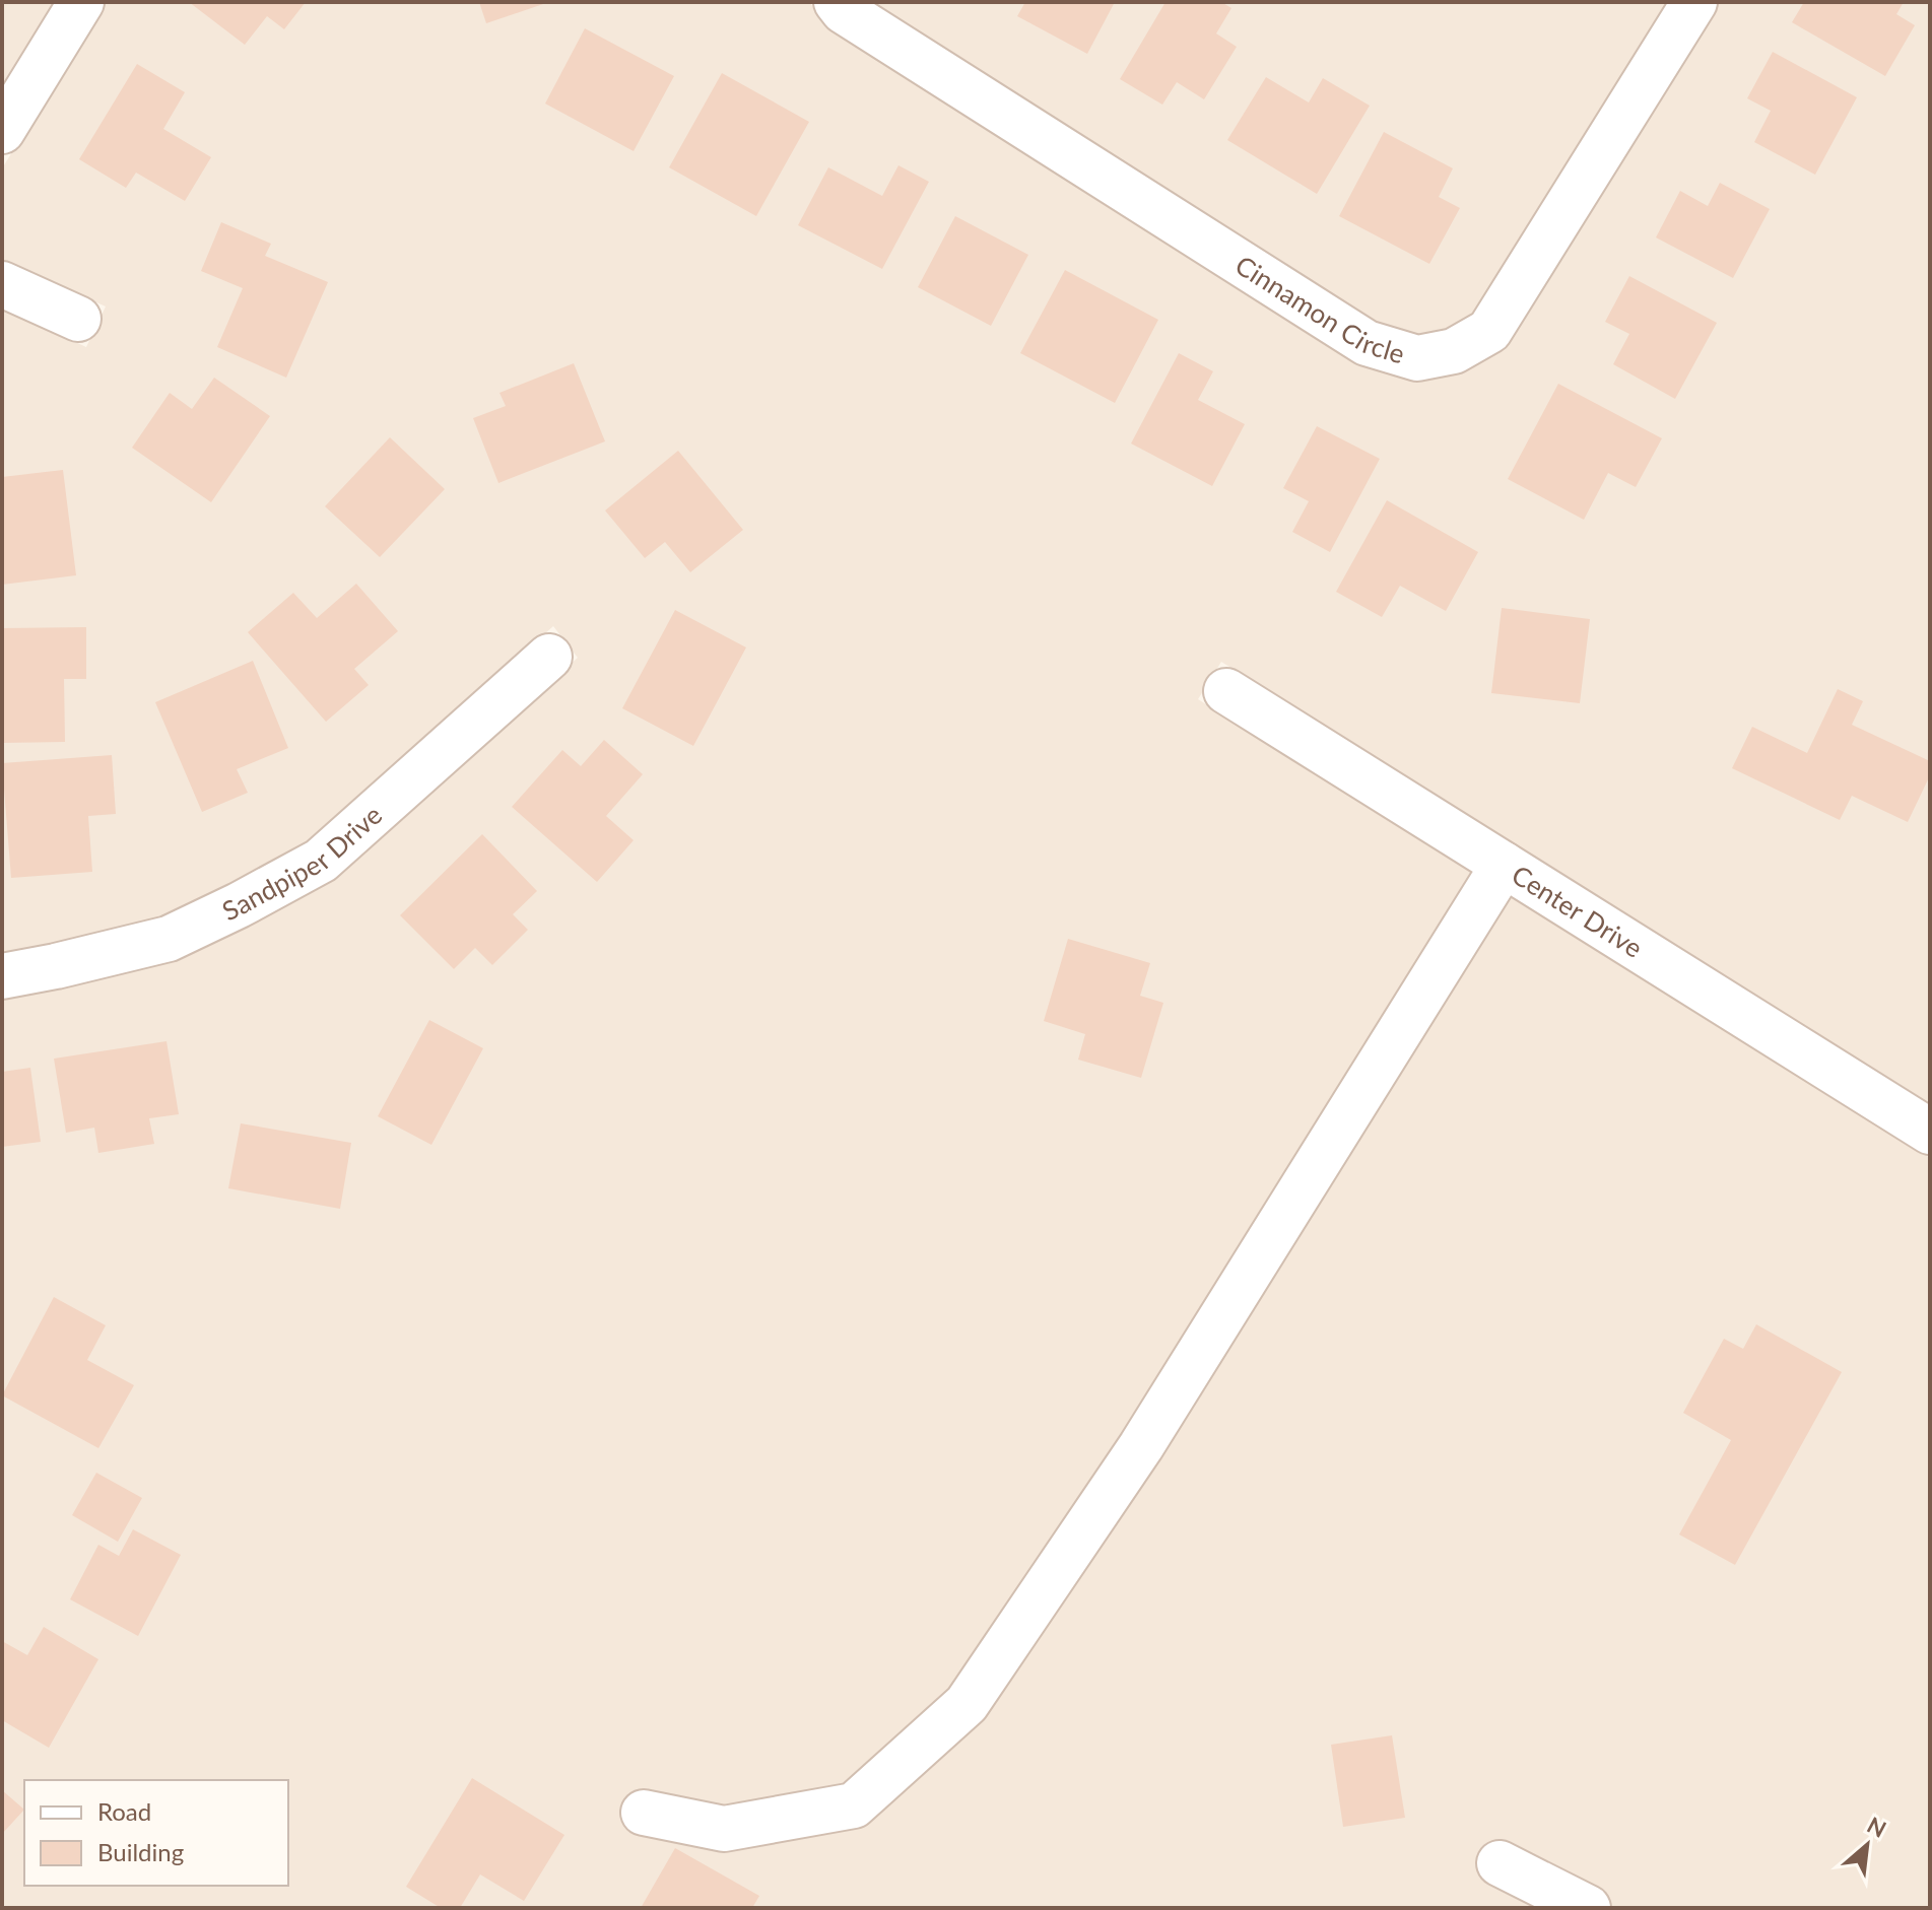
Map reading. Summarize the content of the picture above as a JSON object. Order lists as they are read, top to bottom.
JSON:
{
  "streets": {
    "street": ["Cinnamon Circle", "Sandpiper Drive", "Center Drive"]
  },
  "legend": ["Road", "Building"],
  "north": "top right"
}
